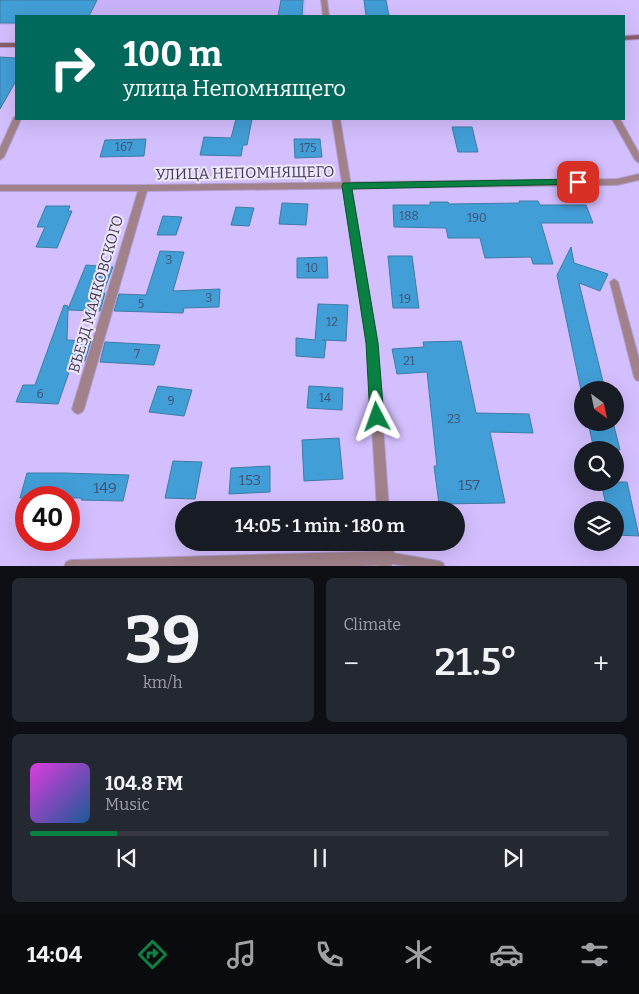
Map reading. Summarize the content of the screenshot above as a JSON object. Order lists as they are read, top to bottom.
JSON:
{
  "streets": {
    "street": ["УЛИЦА НЕПОМНЯЩЕГО", "ВЪЕЗД МАЯКОВСКОГО"]
  },
  "crossings": [
    ["УЛИЦА НЕПОМНЯЩЕГО", "ВЪЕЗД МАЯКОВСКОГО"]
  ],
  "house_numbers": [
    "167",
    "175",
    "188",
    "190",
    "3",
    "10",
    "3",
    "19",
    "5",
    "12",
    "7",
    "21",
    "6",
    "14",
    "9",
    "23",
    "153",
    "157",
    "149"
  ],
  "north": "bottom right",
  "page": {
    "turn": ["100 m", "улица Непомнящего"],
    "limit": "40",
    "trip": "14:05 · 1 min · 180 m",
    "tile": [
      ["39", "km/h"],
      "Climate"
    ],
    "heat": ["−", "21.5°", "+"],
    "song": ["104.8 FM", "Music"],
    "tabs": "14:04"
  }
}
